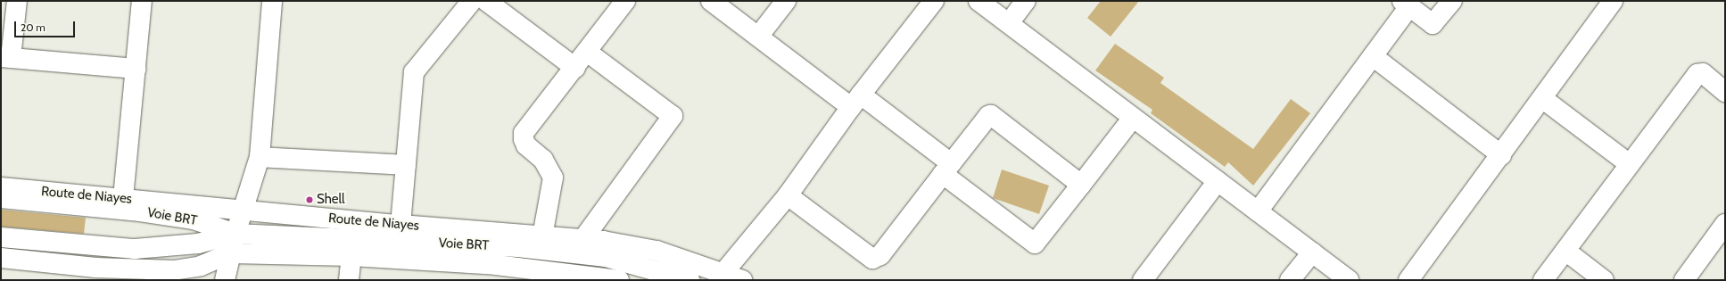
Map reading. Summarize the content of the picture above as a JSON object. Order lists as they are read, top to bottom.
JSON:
{
  "streets": {
    "street": ["Route de Niayes", "Voie BRT"]
  },
  "places": ["Shell"],
  "scale_bar": "20 m"
}
